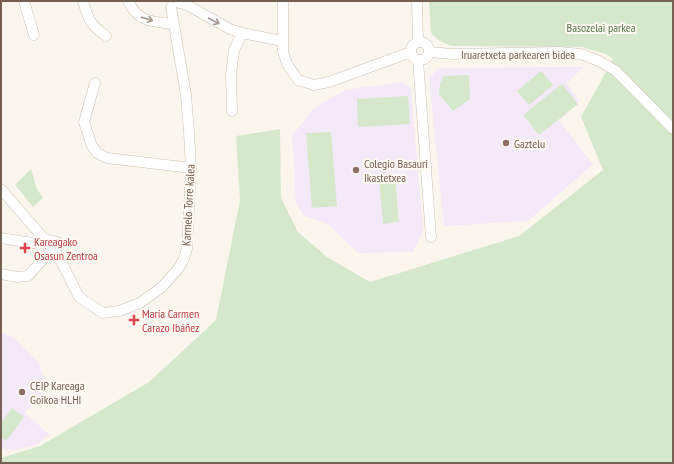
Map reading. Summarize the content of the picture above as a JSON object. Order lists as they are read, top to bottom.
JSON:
{
  "streets": {
    "street": ["Iruaretxeta parkearen bidea", "Karmelo Torre kalea"]
  },
  "parks": ["Basozelai parkea"],
  "places": {
    "other": ["Gaztelu", "Colegio Basauri Ikastetxea", "CEIP Kareaga Goikoa HLHI"],
    "health": ["Kareagako Osasun Zentroa", "María Carmen Carazo Ibáñez"]
  }
}
